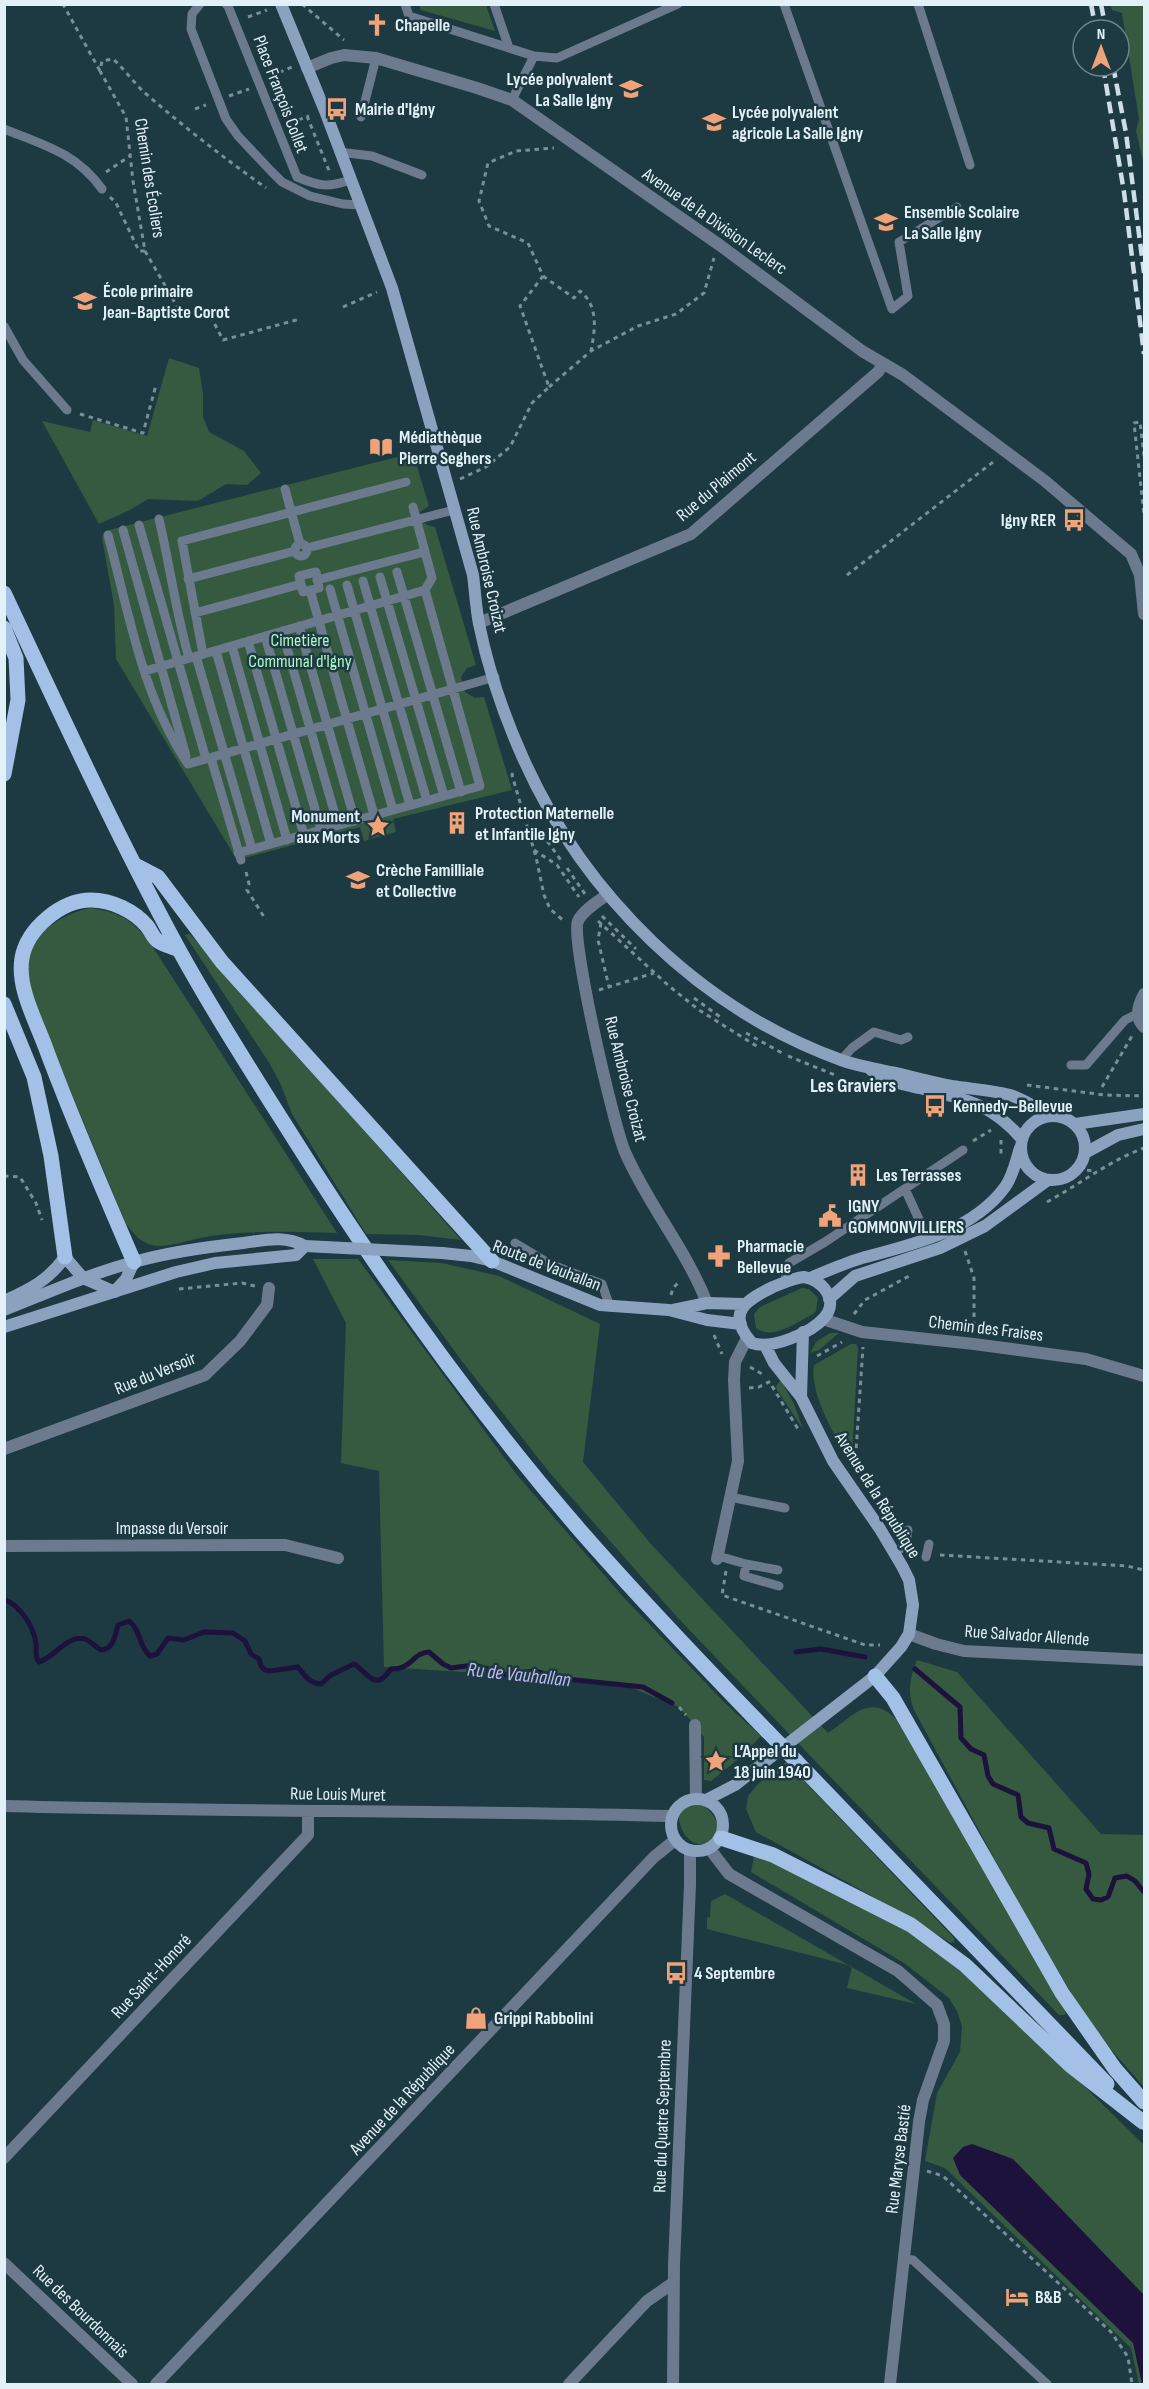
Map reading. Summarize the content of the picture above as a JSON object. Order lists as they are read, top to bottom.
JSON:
{
  "streets": {
    "street": [
      "Avenue de la Division Leclerc",
      "Rue du Plaimont",
      "Rue Ambroise Croizat",
      "Route de Vauhallan",
      "Chemin des Fraises",
      "Rue du Versoir",
      "Avenue de la République",
      "Impasse du Versoir",
      "Rue Salvador Allende",
      "Rue Louis Muret",
      "Rue Saint-Honoré",
      "Rue du Quatre Septembre",
      "Rue Maryse Bastié",
      "Rue des Bourdonnais"
    ],
    "lane": ["Place François Collet"],
    "path": ["Chemin des Écoliers"]
  },
  "crossings": [
    ["Place François Collet", "Rue Ambroise Croizat"],
    ["Avenue de la Division Leclerc", "Rue du Plaimont"],
    ["Avenue de la Division Leclerc", "Rue Ambroise Croizat"],
    ["Rue du Plaimont", "Rue Ambroise Croizat"],
    ["Rue Ambroise Croizat", "Route de Vauhallan"],
    ["Route de Vauhallan", "Chemin des Fraises"],
    ["Route de Vauhallan", "Avenue de la République"],
    ["Chemin des Fraises", "Avenue de la République"],
    ["Avenue de la République", "Rue Salvador Allende"],
    ["Avenue de la République", "Rue Louis Muret"],
    ["Avenue de la République", "Rue du Quatre Septembre"],
    ["Avenue de la République", "Rue Maryse Bastié"],
    ["Rue Louis Muret", "Rue Saint-Honoré"],
    ["Rue Louis Muret", "Rue du Quatre Septembre"],
    ["Rue Louis Muret", "Rue Maryse Bastié"],
    ["Rue du Quatre Septembre", "Rue Maryse Bastié"]
  ],
  "districts": ["Les Graviers"],
  "water": ["Ru de Vauhallan"],
  "parks": ["Cimetière Communal d'Igny"],
  "places": {
    "church": ["Chapelle"],
    "school or university": [
      "Lycée polyvalent La Salle Igny",
      "Lycée polyvalent agricole La Salle Igny",
      "Ensemble Scolaire La Salle Igny",
      "École primaire Jean-Baptiste Corot",
      "Crèche Familliale et Collective"
    ],
    "bus stop": [
      "Mairie d'Igny",
      "Igny RER",
      "Kennedy–Bellevue",
      "4 Septembre"
    ],
    "library": ["Médiathèque Pierre Seghers"],
    "building": ["Protection Maternelle et Infantile Igny", "Les Terrasses"],
    "place": ["Monument aux Morts", "L’Appel du 18 juin 1940"],
    "public building": ["IGNY GOMMONVILLIERS"],
    "pharmacy": ["Pharmacie Bellevue"],
    "shop": ["Grippi Rabbolini"],
    "hotel": ["B&B"]
  },
  "north": "top"
}
